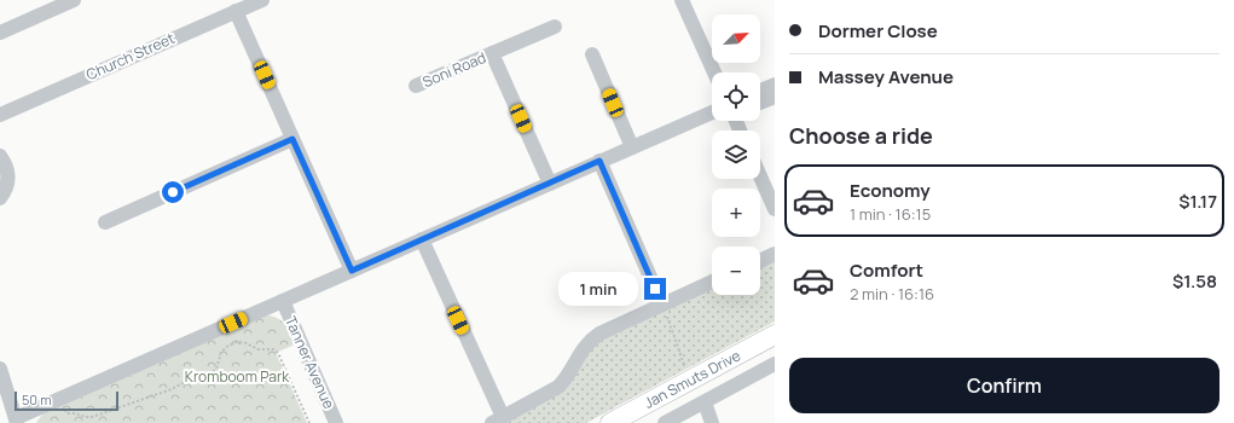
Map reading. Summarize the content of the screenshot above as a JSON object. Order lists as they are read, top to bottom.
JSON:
{
  "streets": {
    "main road": ["Jan Smuts Drive"],
    "street": ["Church Street", "Soni Road", "Tanner Avenue"]
  },
  "parks": ["Kromboom Park"],
  "scale_bar": "50 m",
  "north": "top right",
  "page": {
    "banner": ["Dormer Close", "Massey Avenue"],
    "map_buttons": ["+", "−"],
    "heading": "Choose a ride",
    "list": [
      {
        "name": "Economy",
        "note": "1 min · 16:15",
        "value": "$1.17"
      },
      {
        "name": "Comfort",
        "note": "2 min · 16:16",
        "value": "$1.58"
      }
    ],
    "bubble": "1 min",
    "buttons": "Confirm",
    "scale": "50 m"
  }
}
